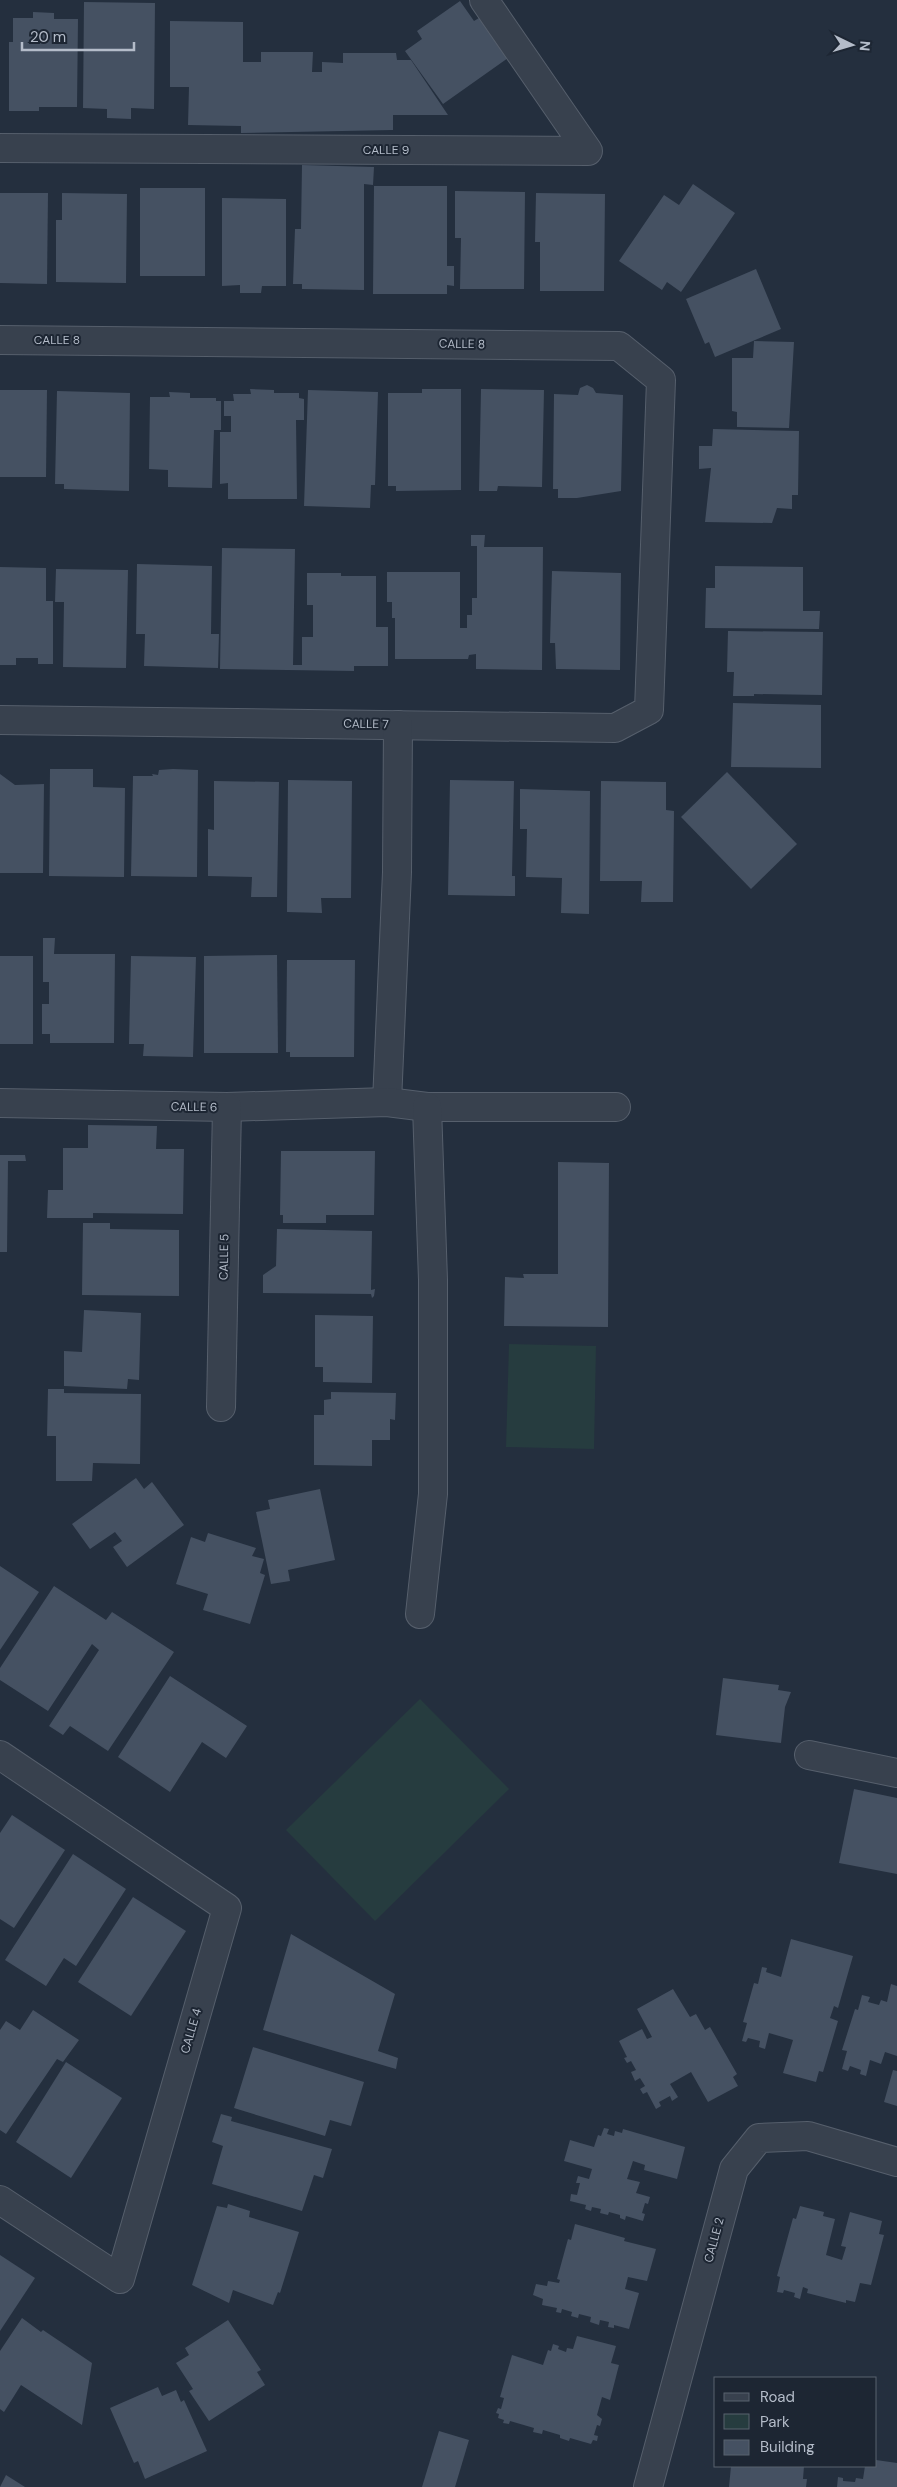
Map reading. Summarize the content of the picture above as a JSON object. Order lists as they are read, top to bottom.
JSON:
{
  "streets": {
    "street": [
      "CALLE 9",
      "CALLE 8",
      "CALLE 7",
      "CALLE 6",
      "CALLE 5",
      "CALLE 4",
      "CALLE 2"
    ]
  },
  "crossings": [
    ["CALLE 8", "CALLE 7"],
    ["CALLE 6", "CALLE 5"]
  ],
  "legend": ["Road", "Park", "Building"],
  "scale_bar": "20 m",
  "north": "right"
}
